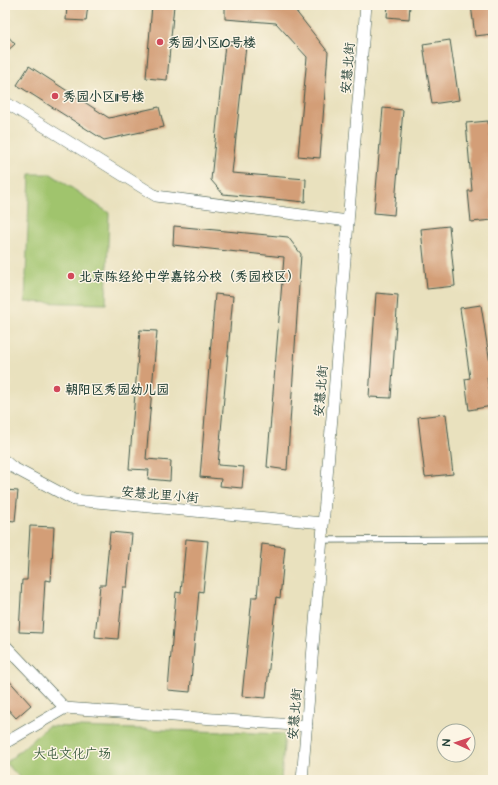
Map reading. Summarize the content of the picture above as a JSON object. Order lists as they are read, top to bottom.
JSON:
{
  "streets": {
    "street": ["安慧北街", "安慧北里小街"]
  },
  "crossings": [
    ["安慧北街", "安慧北里小街"]
  ],
  "parks": ["大屯文化广场"],
  "places": [
    "秀园小区10号楼",
    "秀园小区11号楼",
    "北京陈经纶中学嘉铭分校（秀园校区）",
    "朝阳区秀园幼儿园"
  ],
  "north": "left"
}
